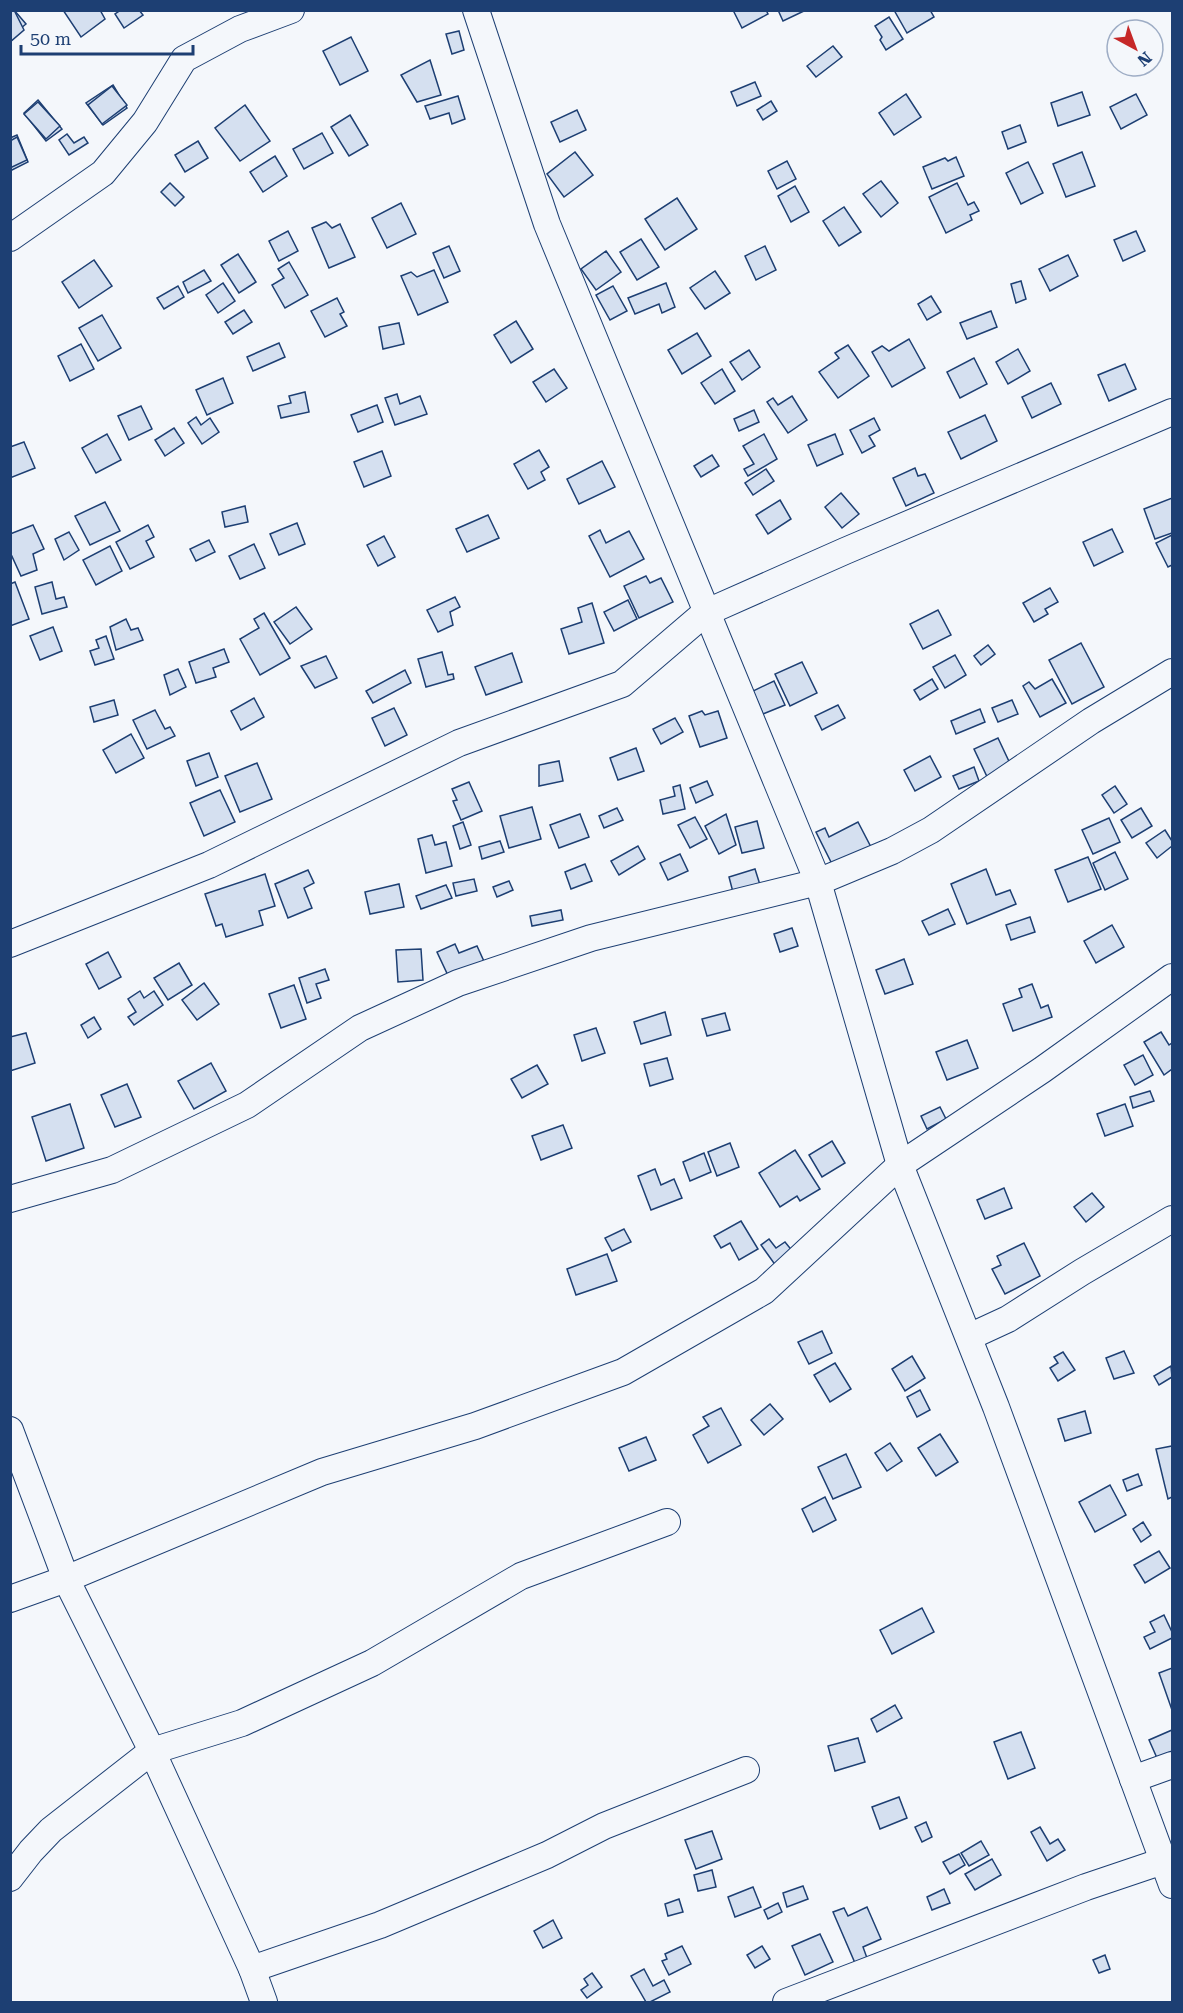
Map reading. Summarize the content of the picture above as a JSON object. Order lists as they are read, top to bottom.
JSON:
{
  "scale_bar": "50 m",
  "north": "bottom right"
}
